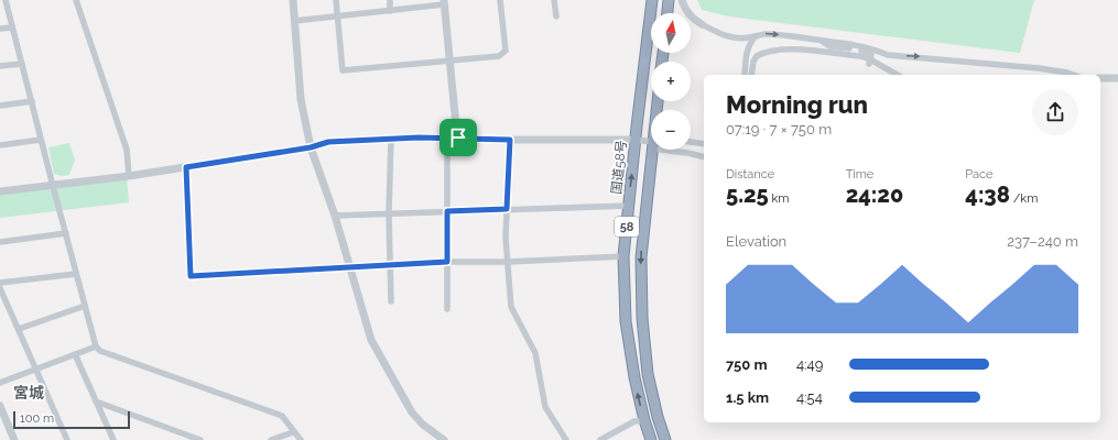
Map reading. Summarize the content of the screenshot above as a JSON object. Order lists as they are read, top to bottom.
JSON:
{
  "streets": {
    "highway": ["国道58号", "58"]
  },
  "districts": ["宮城"],
  "scale_bar": "100 m",
  "north": "top",
  "page": {
    "map_buttons": ["+", "−"],
    "heading": ["Morning run", "07:19 · 7 × 750 m"],
    "stats": [
      ["Distance", "5.25 km"],
      ["Time", "24:20"],
      ["Pace", "4:38 /km"]
    ],
    "chart": ["Elevation", "237–240 m"],
    "list": [
      {
        "name": "750 m",
        "note": "4:49"
      },
      {
        "name": "1.5 km",
        "note": "4:54"
      }
    ],
    "scale": "100 m"
  }
}
